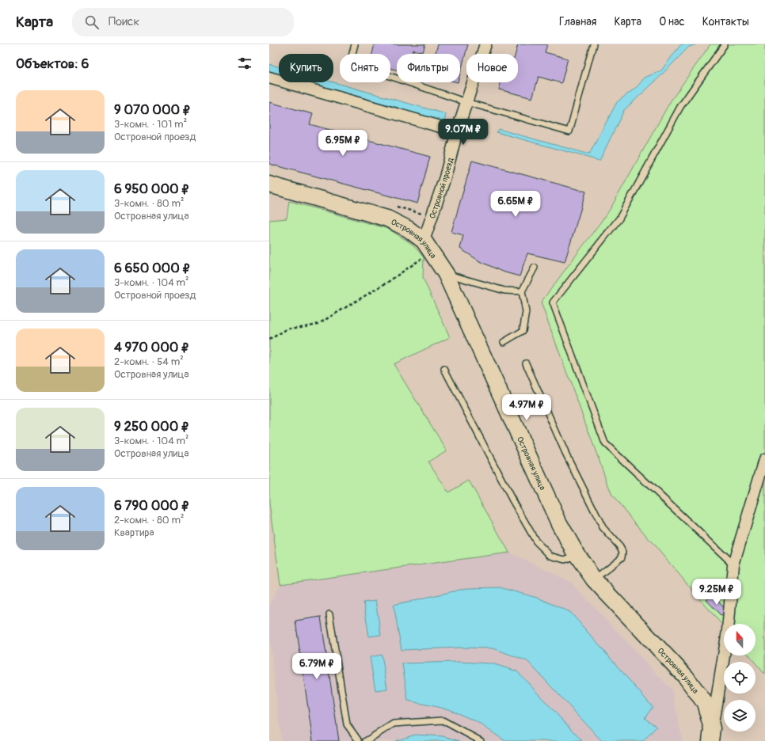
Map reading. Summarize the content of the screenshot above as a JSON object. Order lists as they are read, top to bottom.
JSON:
{
  "streets": {
    "street": ["Островной проезд", "Островная улица"]
  },
  "crossings": [
    ["Островной проезд", "Островная улица"]
  ],
  "north": "top",
  "page": {
    "header": "Карта",
    "search": "Поиск",
    "nav": [
      "Главная",
      "Карта",
      "О нас",
      "Контакты"
    ],
    "heading": "Объектов: 6",
    "chip": [
      "Купить",
      "Снять",
      "Фильтры",
      "Новое"
    ],
    "list": [
      {
        "name": "9 070 000 ₽",
        "note": "3-комн. · 101 m² · Островной проезд"
      },
      {
        "name": "6 950 000 ₽",
        "note": "3-комн. · 80 m² · Островная улица"
      },
      {
        "name": "6 650 000 ₽",
        "note": "3-комн. · 104 m² · Островной проезд"
      },
      {
        "name": "4 970 000 ₽",
        "note": "2-комн. · 54 m² · Островная улица"
      },
      {
        "name": "9 250 000 ₽",
        "note": "3-комн. · 104 m² · Островная улица"
      },
      {
        "name": "6 790 000 ₽",
        "note": "2-комн. · 80 m² · Квартира"
      }
    ],
    "price": [
      "9.07M ₽",
      "6.95M ₽",
      "6.65M ₽",
      "4.97M ₽",
      "9.25M ₽",
      "6.79M ₽"
    ]
  }
}
